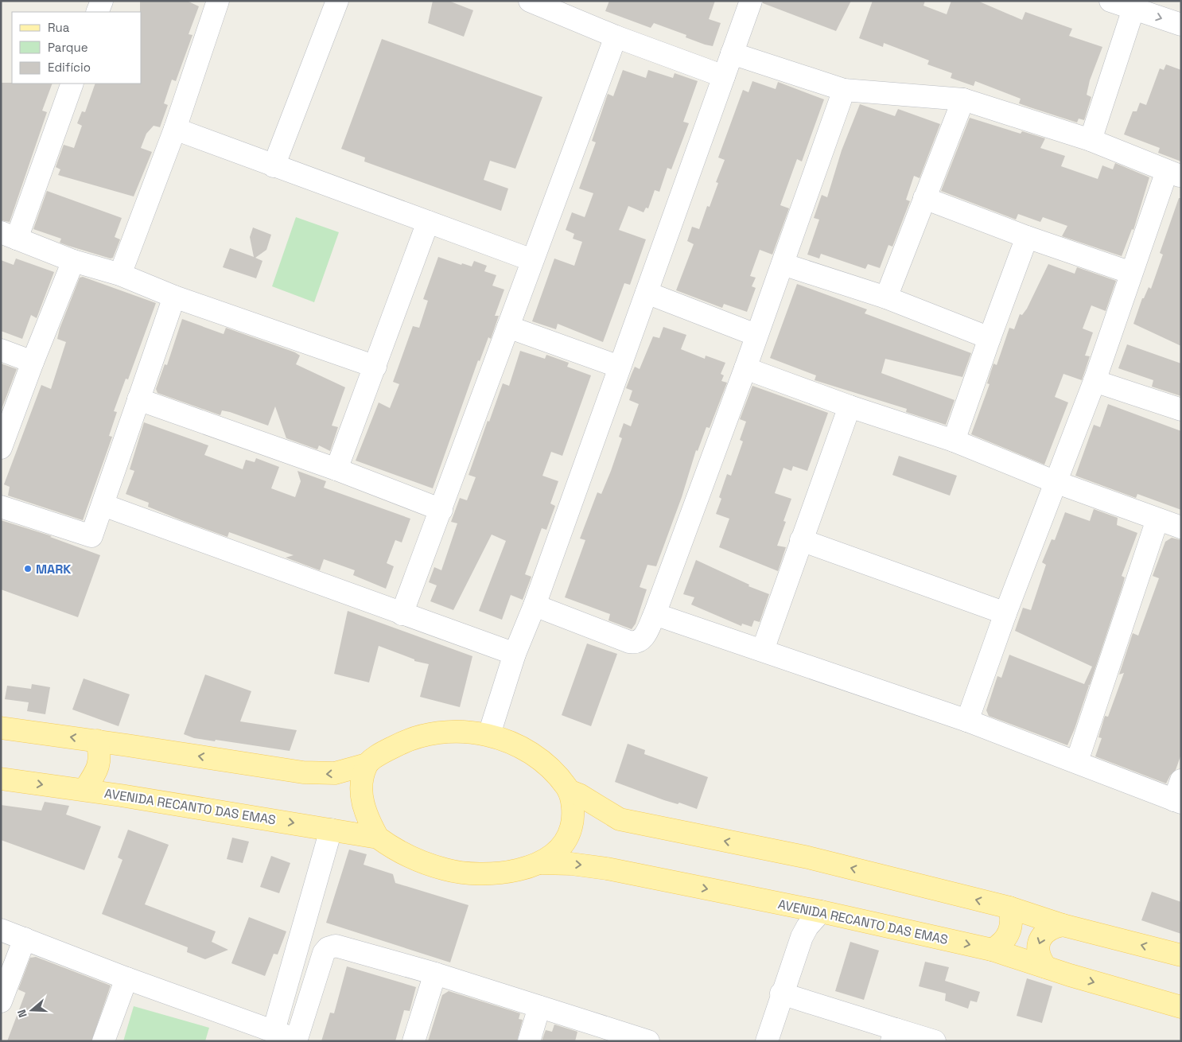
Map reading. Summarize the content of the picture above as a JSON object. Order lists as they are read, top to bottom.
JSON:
{
  "streets": {
    "main road": ["AVENIDA RECANTO DAS EMAS"]
  },
  "places": ["MARK"],
  "legend": ["Rua", "Parque", "Edifício"],
  "north": "left"
}
